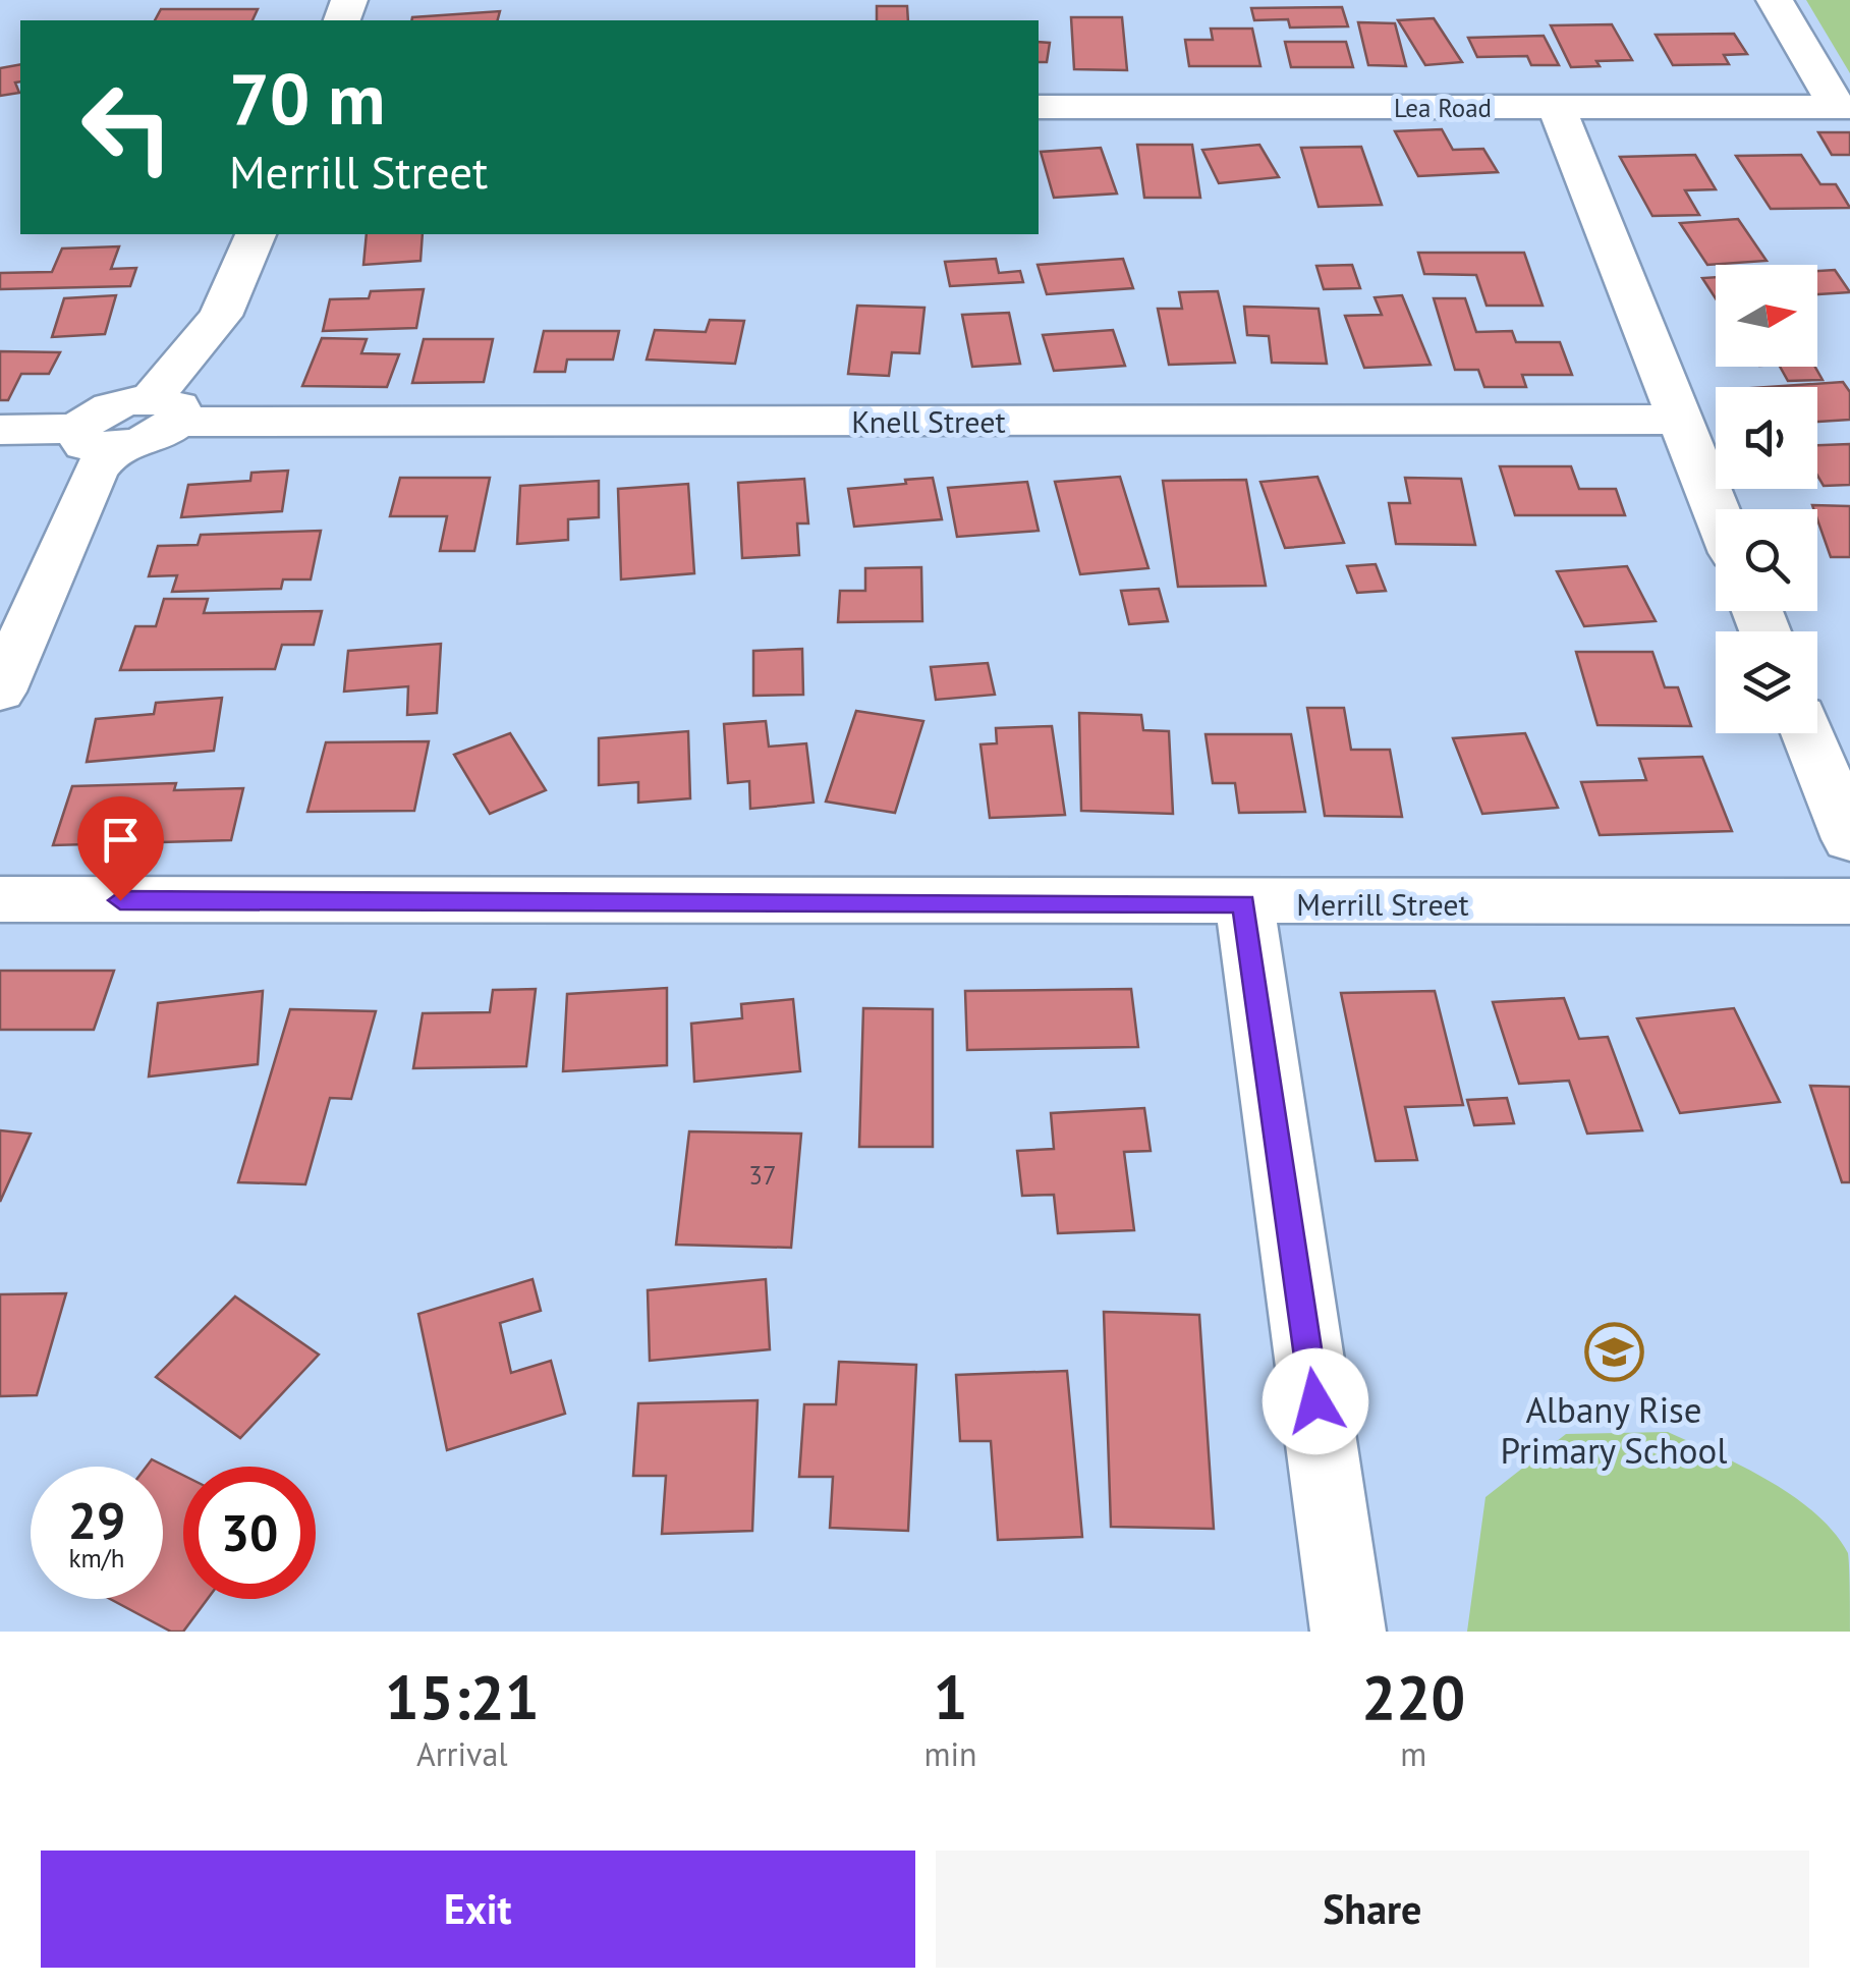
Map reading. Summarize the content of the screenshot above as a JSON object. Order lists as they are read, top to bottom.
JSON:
{
  "streets": {
    "street": ["Lea Road", "Knell Street", "Merrill Street"]
  },
  "places": {
    "school or university": ["Albany Rise Primary School"]
  },
  "house_numbers": ["37"],
  "north": "right",
  "page": {
    "turn": ["70 m", "Merrill Street"],
    "speed": "29 km/h",
    "limit": "30",
    "eta": [
      "15:21",
      "Arrival",
      "1",
      "min",
      "220",
      "m"
    ],
    "buttons": ["Exit", "Share"]
  }
}
